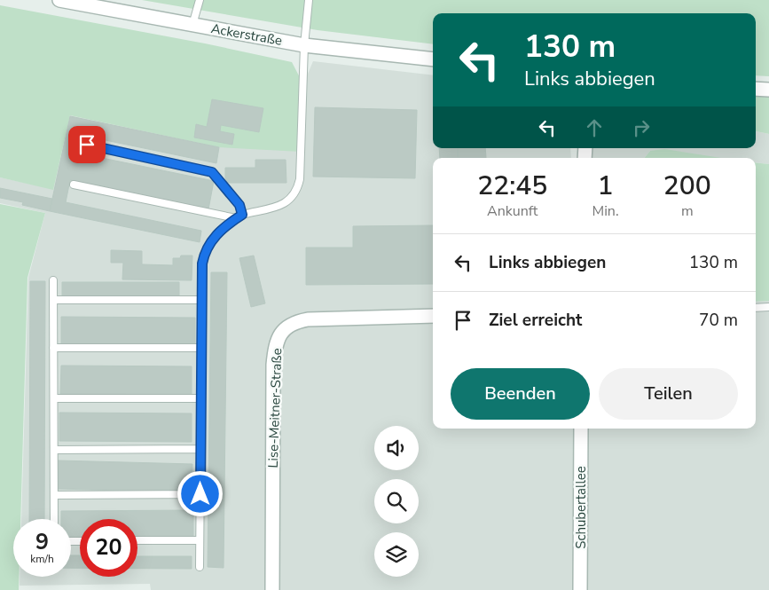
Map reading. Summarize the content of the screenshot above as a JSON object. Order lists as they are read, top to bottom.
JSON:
{
  "streets": {
    "street": ["Ackerstraße", "Lise-Meitner-Straße", "Schubertallee"]
  },
  "page": {
    "turn": ["130 m", "Links abbiegen"],
    "eta": [
      "22:45",
      "Ankunft",
      "1",
      "Min.",
      "200",
      "m"
    ],
    "list": [
      {
        "name": "Links abbiegen",
        "value": "130 m"
      },
      {
        "name": "Ziel erreicht",
        "value": "70 m"
      }
    ],
    "buttons": ["Beenden", "Teilen"],
    "speed": "9 km/h",
    "limit": "20"
  }
}
